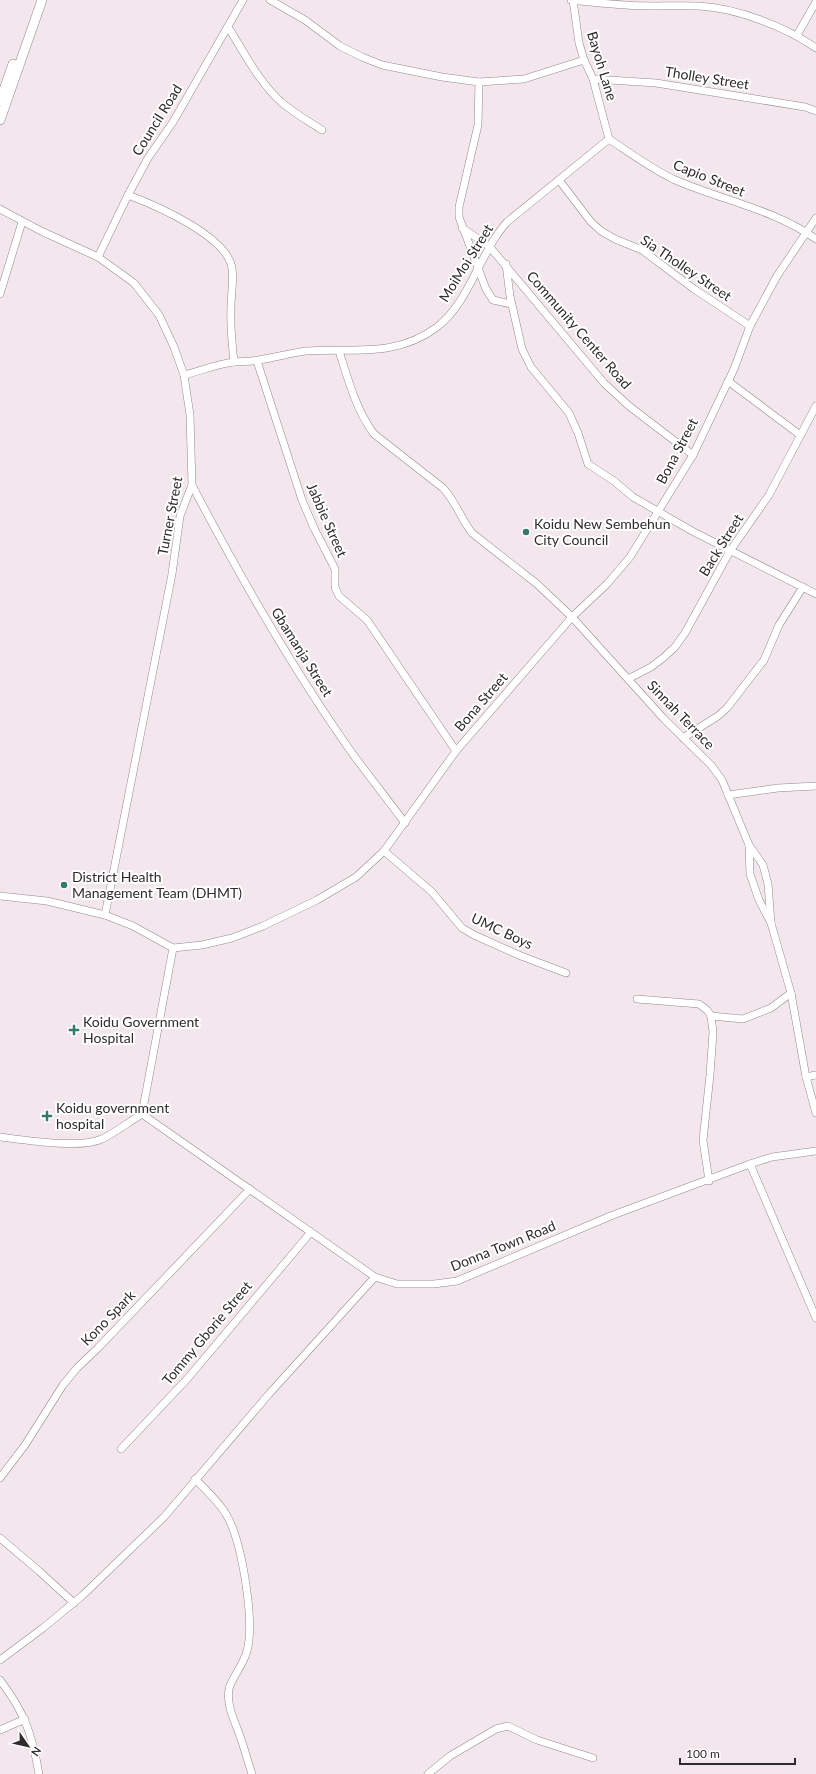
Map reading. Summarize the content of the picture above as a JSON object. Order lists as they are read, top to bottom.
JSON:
{
  "streets": {
    "street": [
      "Bayoh Lane",
      "Tholley Street",
      "Council Road",
      "Capio Street",
      "MoiMoi Street",
      "Sia Tholley Street",
      "Community Center Road",
      "Bona Street",
      "Turner Street",
      "Jabbie Street",
      "Back Street",
      "Gbamanja Street",
      "Sinnah Terrace",
      "UMC Boys",
      "Donna Town Road",
      "Kono Spark",
      "Tommy Gborie Street"
    ]
  },
  "crossings": [
    ["Bayoh Lane", "Tholley Street"],
    ["Bayoh Lane", "Capio Street"],
    ["Bayoh Lane", "MoiMoi Street"],
    ["Council Road", "Turner Street"],
    ["Capio Street", "MoiMoi Street"],
    ["Capio Street", "Bona Street"],
    ["MoiMoi Street", "Sia Tholley Street"],
    ["MoiMoi Street", "Community Center Road"],
    ["MoiMoi Street", "Turner Street"],
    ["MoiMoi Street", "Jabbie Street"],
    ["Sia Tholley Street", "Bona Street"],
    ["Community Center Road", "Bona Street"],
    ["Bona Street", "Jabbie Street"],
    ["Bona Street", "Gbamanja Street"],
    ["Bona Street", "Sinnah Terrace"],
    ["Bona Street", "UMC Boys"],
    ["Turner Street", "Gbamanja Street"],
    ["Back Street", "Sinnah Terrace"],
    ["Donna Town Road", "Kono Spark"],
    ["Donna Town Road", "Tommy Gborie Street"]
  ],
  "places": {
    "other": ["Koidu New Sembehun City Council", "District Health Management Team (DHMT)"],
    "health": ["Koidu Government Hospital", "Koidu government hospital"]
  },
  "scale_bar": "100 m",
  "north": "bottom right"
}
